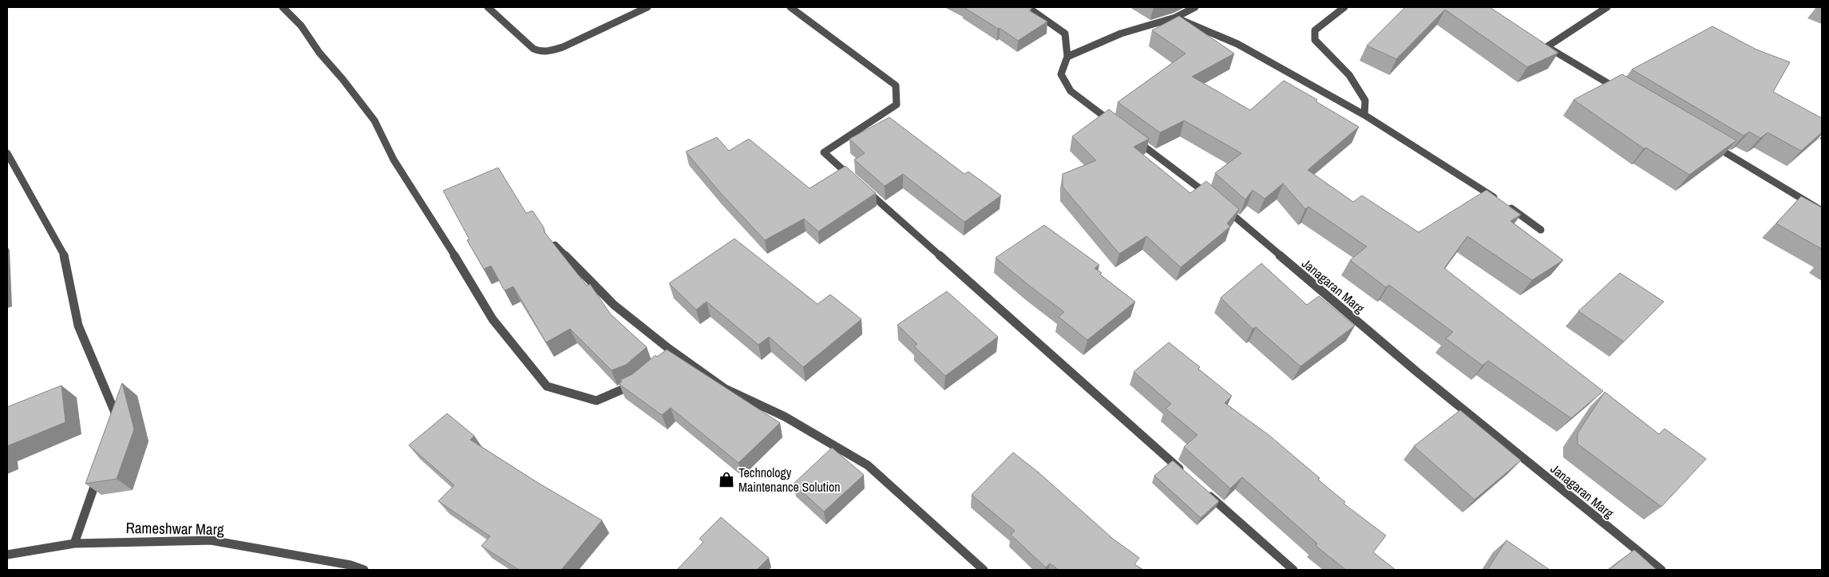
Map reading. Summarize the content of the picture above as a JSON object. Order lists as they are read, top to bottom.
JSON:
{
  "streets": {
    "street": ["Janagaran Marg", "Rameshwar Marg"]
  },
  "places": {
    "shop": ["Technology Maintenance Solution"]
  }
}
